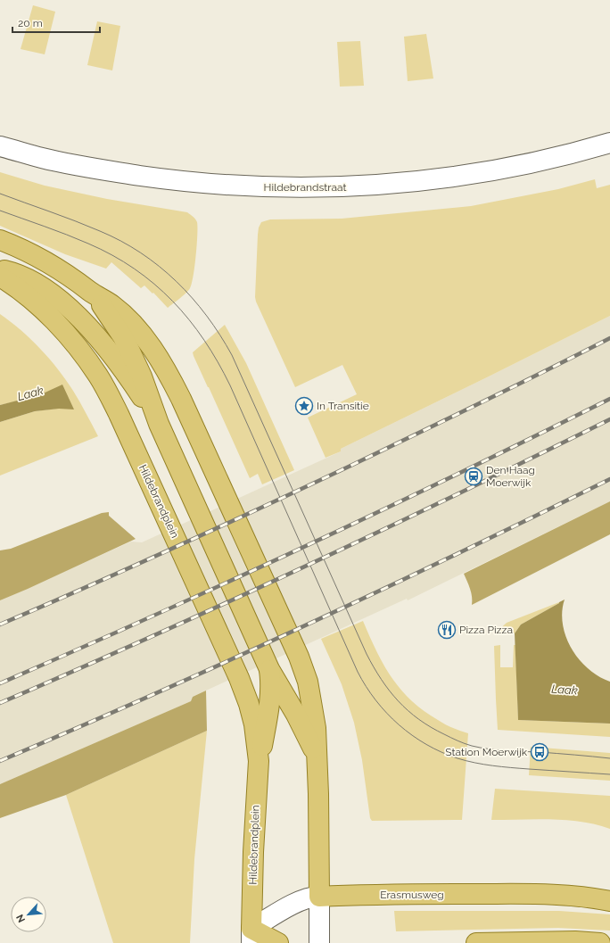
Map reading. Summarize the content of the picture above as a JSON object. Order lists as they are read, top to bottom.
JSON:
{
  "streets": {
    "main road": ["Hildebrandplein", "Erasmusweg"],
    "street": ["Hildebrandstraat"]
  },
  "crossings": [
    ["Hildebrandplein", "Erasmusweg"]
  ],
  "water": ["Laak"],
  "places": {
    "place": ["In Transitie"],
    "station": ["Den Haag Moerwijk"],
    "restaurant": ["Pizza Pizza"],
    "bus stop": ["Station Moerwijk"]
  },
  "scale_bar": "20 m",
  "north": "bottom left"
}
